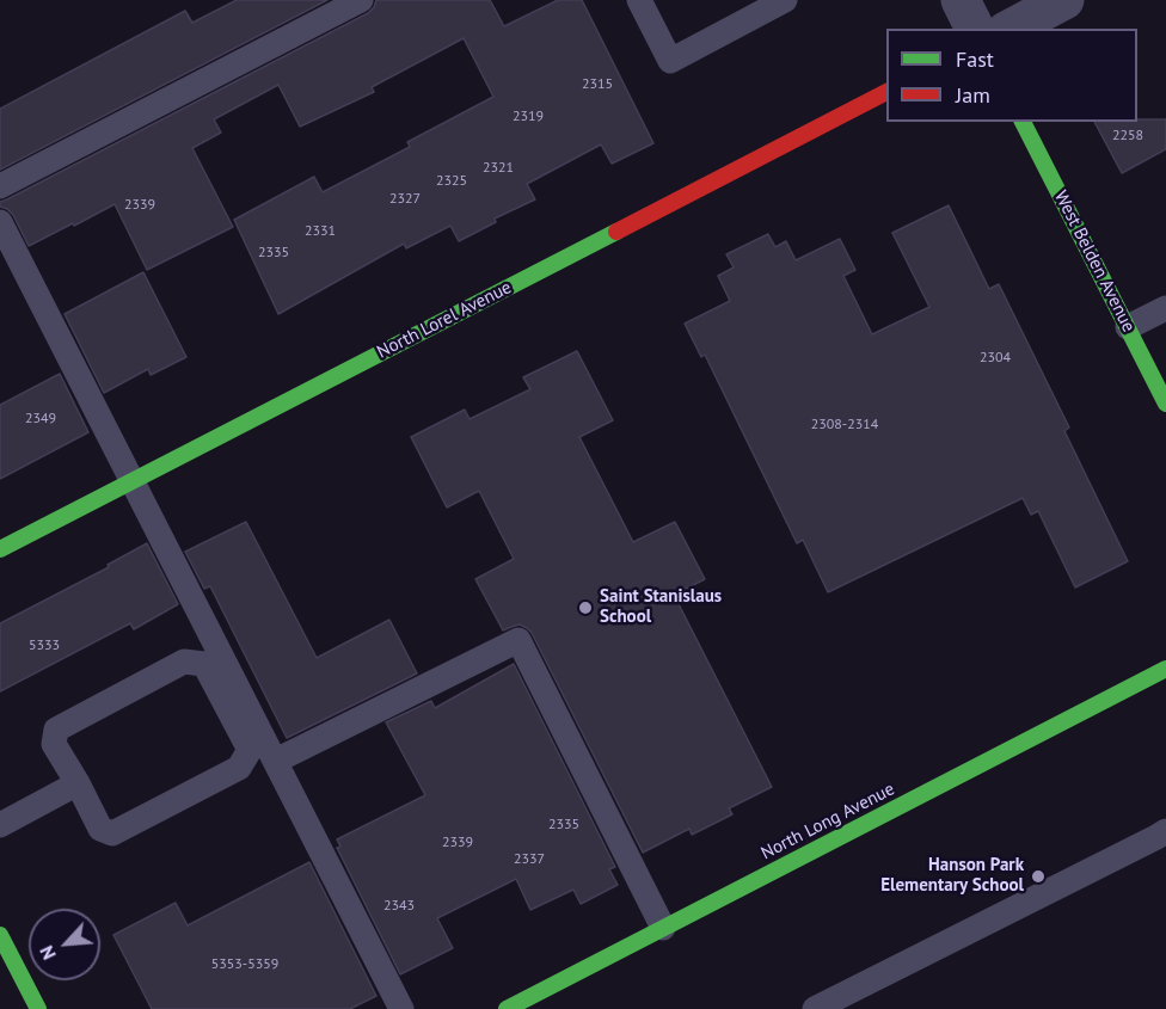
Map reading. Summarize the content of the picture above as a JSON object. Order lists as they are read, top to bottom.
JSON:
{
  "streets": {
    "street": ["West Belden Avenue", "North Lorel Avenue", "North Long Avenue"]
  },
  "places": ["Saint Stanislaus School", "Hanson Park Elementary School"],
  "house_numbers": [
    "2315",
    "2319",
    "2258",
    "2321",
    "2325",
    "2327",
    "2339",
    "2331",
    "2335",
    "2304",
    "2349",
    "2308-2314",
    "5333",
    "2335",
    "2339",
    "2337",
    "2343",
    "5353-5359"
  ],
  "legend": ["Fast", "Jam"],
  "north": "bottom left"
}
